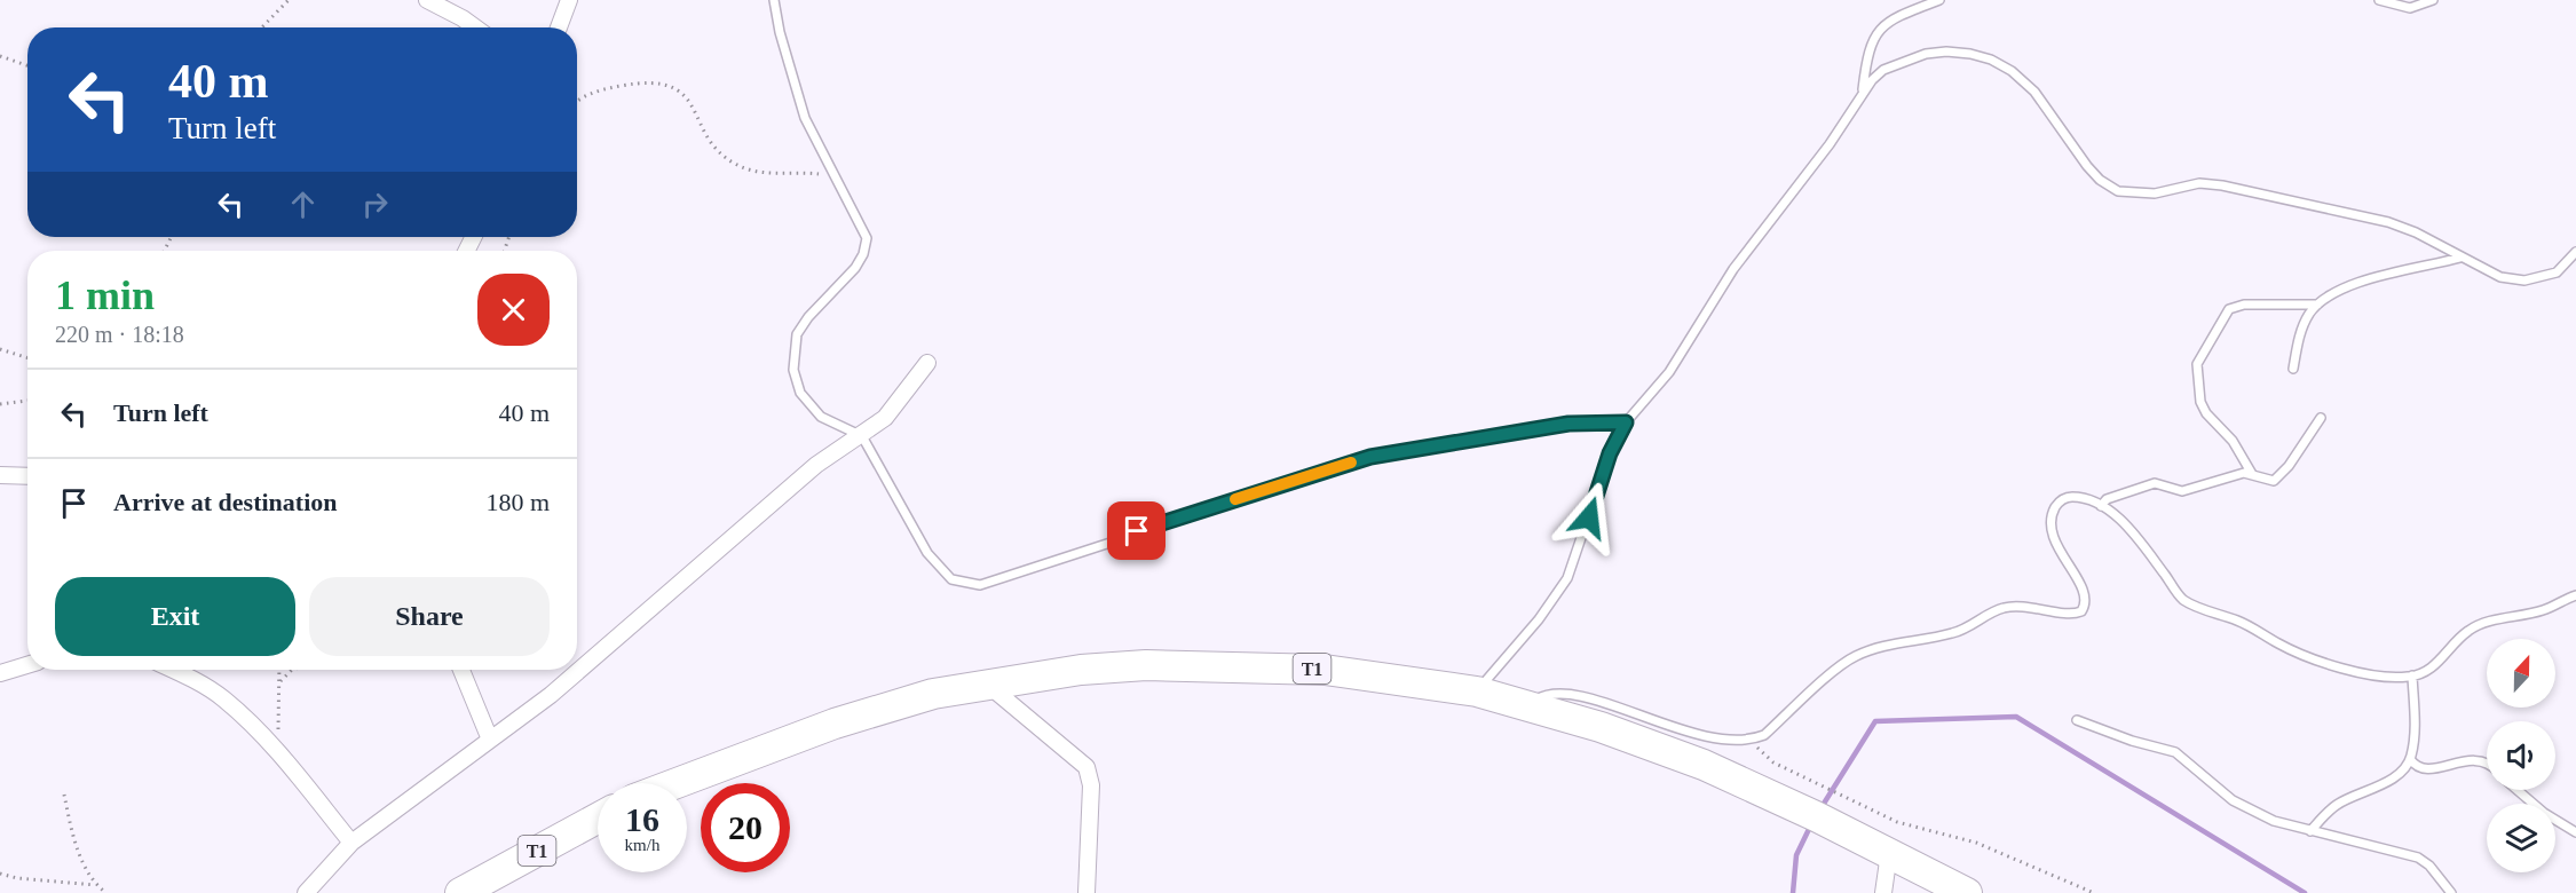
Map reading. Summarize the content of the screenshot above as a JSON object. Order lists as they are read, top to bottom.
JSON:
{
  "streets": {
    "highway": ["T1"]
  },
  "north": "top",
  "page": {
    "turn": ["40 m", "Turn left"],
    "heading": ["1 min", "220 m · 18:18"],
    "list": [
      {
        "name": "Turn left",
        "value": "40 m"
      },
      {
        "name": "Arrive at destination",
        "value": "180 m"
      }
    ],
    "buttons": ["Exit", "Share"],
    "speed": "16 km/h",
    "limit": "20"
  }
}
